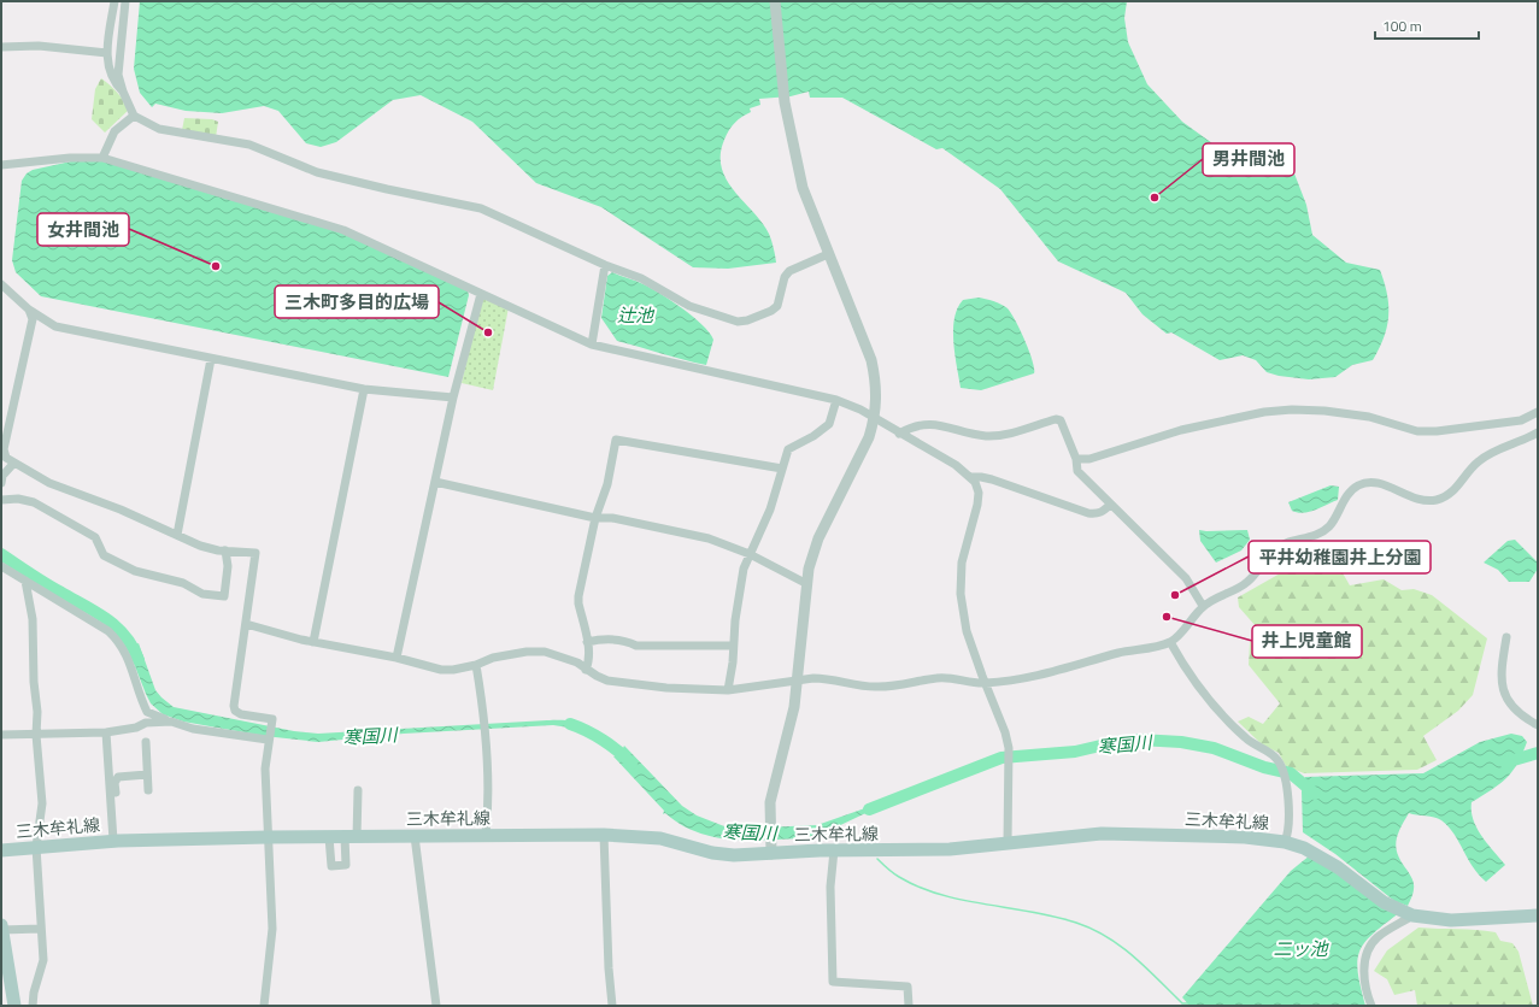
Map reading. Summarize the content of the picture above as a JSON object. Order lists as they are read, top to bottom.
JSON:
{
  "streets": {
    "main road": ["三木牟礼線"]
  },
  "water": ["辻池", "寒国川", "二ッ池"],
  "places": [
    "男井間池",
    "女井間池",
    "三木町多目的広場",
    "平井幼稚園井上分園",
    "井上児童館"
  ],
  "scale_bar": "100 m"
}
